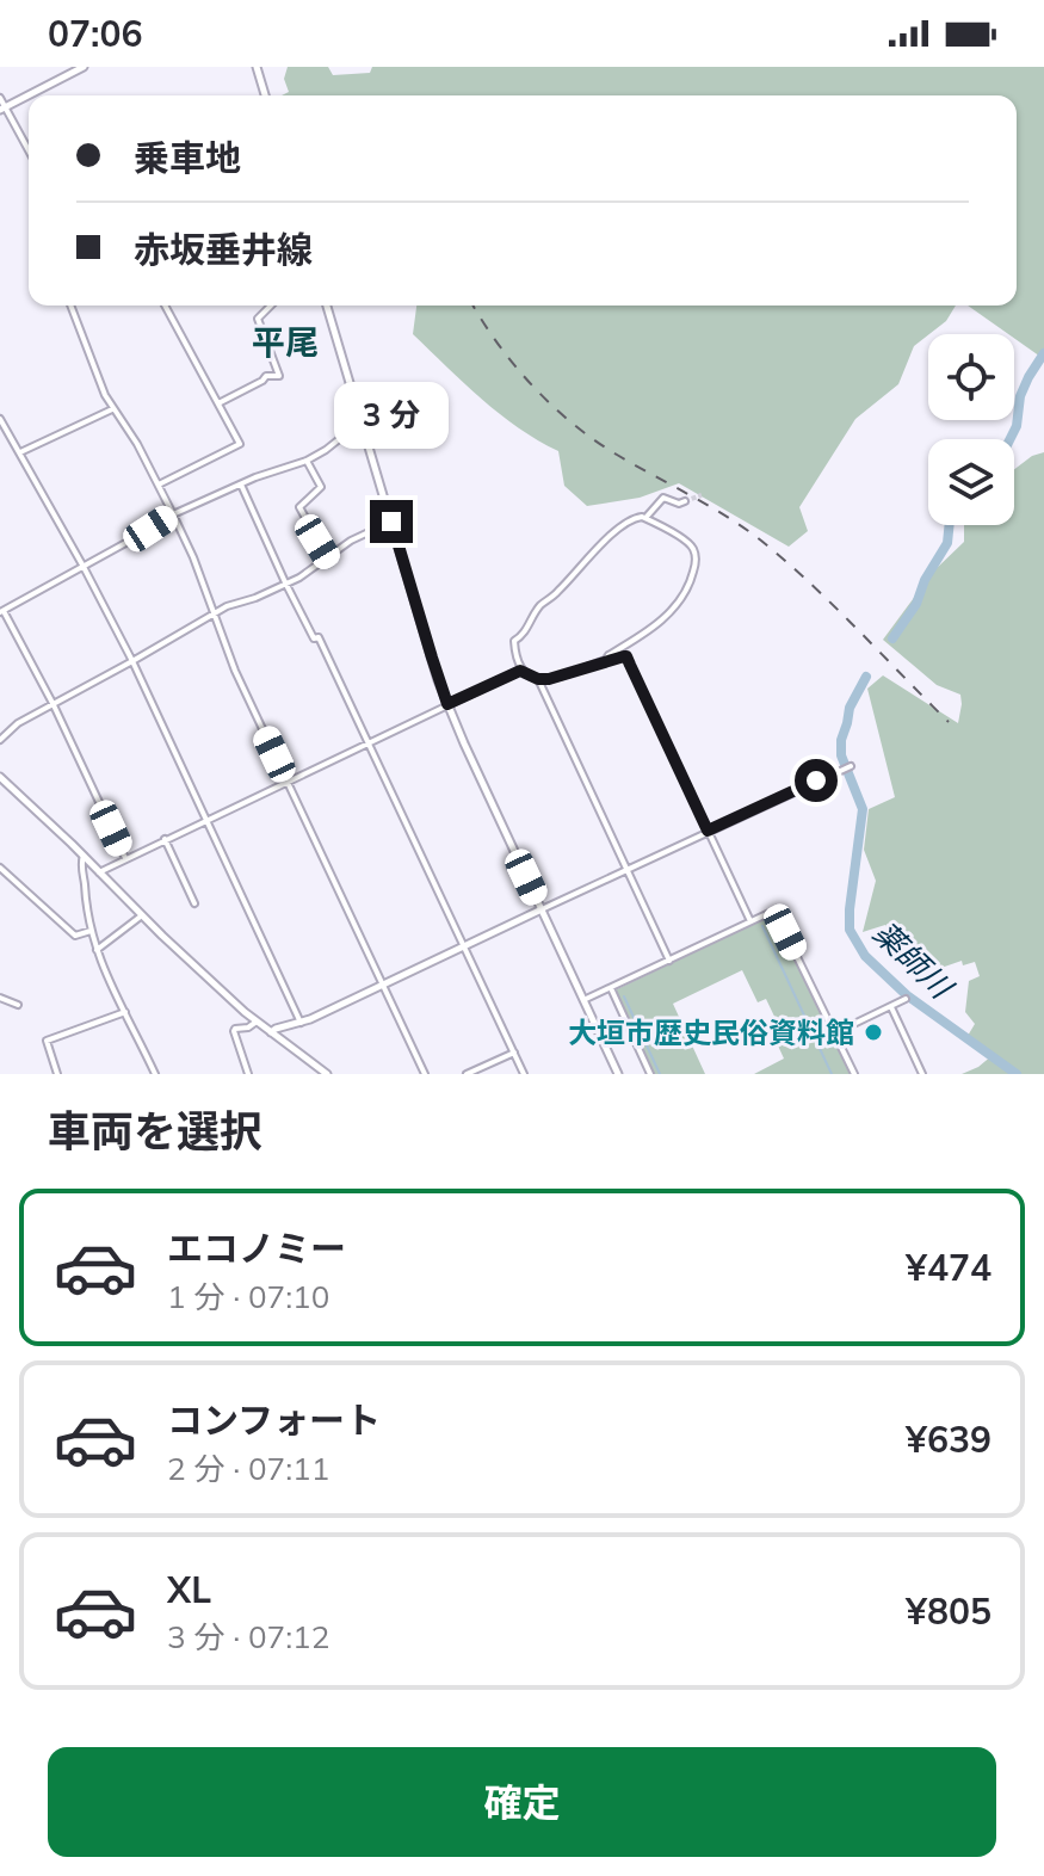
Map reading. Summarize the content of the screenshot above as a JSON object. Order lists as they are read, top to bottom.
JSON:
{
  "districts": ["平尾"],
  "water": ["薬師川"],
  "places": ["大垣市歴史民俗資料館"],
  "page": {
    "status": "07:06",
    "banner": ["乗車地", "赤坂垂井線"],
    "bubble": "3 分",
    "heading": "車両を選択",
    "list": [
      {
        "name": "エコノミー",
        "note": "1 分 · 07:10",
        "value": "¥474"
      },
      {
        "name": "コンフォート",
        "note": "2 分 · 07:11",
        "value": "¥639"
      },
      {
        "name": "XL",
        "note": "3 分 · 07:12",
        "value": "¥805"
      }
    ],
    "buttons": "確定"
  }
}
